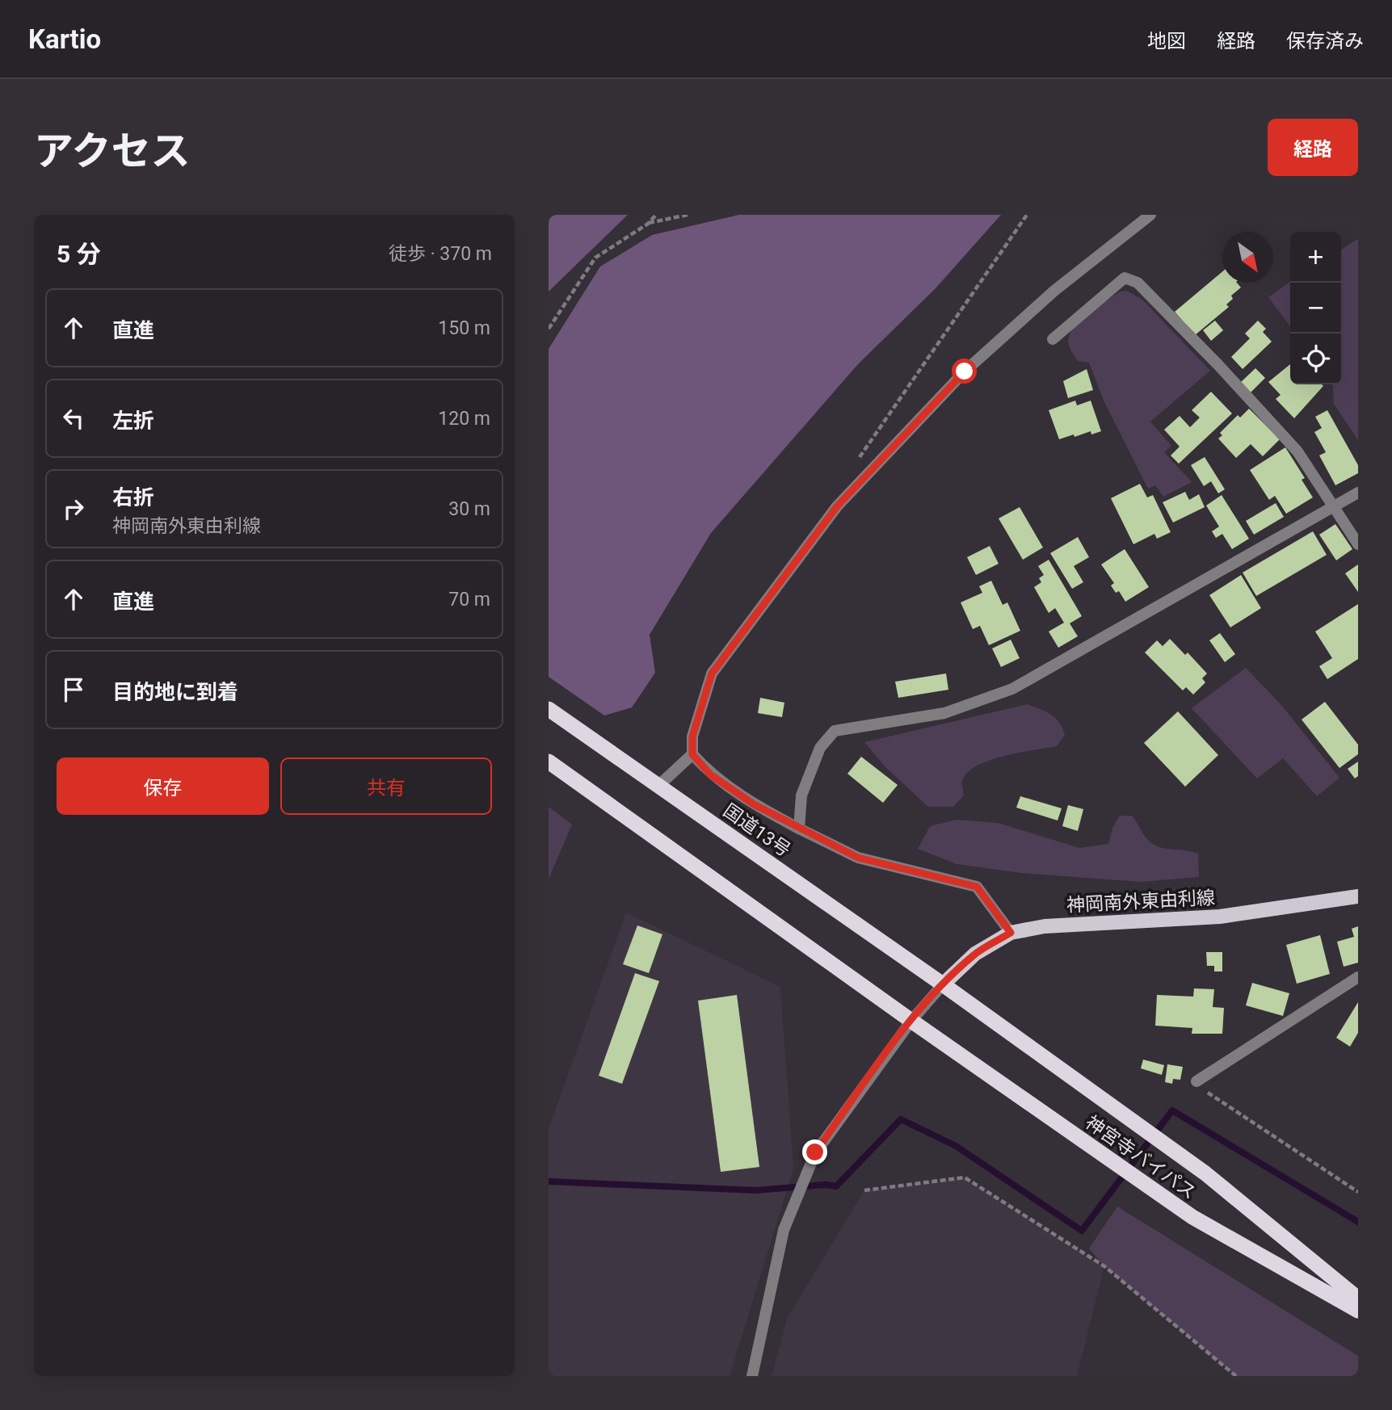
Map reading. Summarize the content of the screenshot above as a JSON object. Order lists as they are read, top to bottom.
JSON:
{
  "streets": {
    "highway": ["国道13号", "神宮寺バイパス"],
    "main road": ["神岡南外東由利線"]
  },
  "crossings": [
    ["国道13号", "神岡南外東由利線"],
    ["国道13号", "神宮寺バイパス"],
    ["神岡南外東由利線", "神宮寺バイパス"]
  ],
  "north": "bottom right",
  "page": {
    "header": "Kartio",
    "nav": ["地図", "経路", "保存済み"],
    "title": "アクセス",
    "buttons": [
      "経路",
      ["保存", "共有"]
    ],
    "heading": ["5 分", "徒歩 · 370 m"],
    "map_buttons": ["+", "−"],
    "list": [
      ["直進", "150 m"],
      ["左折", "120 m"],
      ["右折", "神岡南外東由利線", "30 m"],
      ["直進", "70 m"],
      "目的地に到着"
    ]
  }
}
